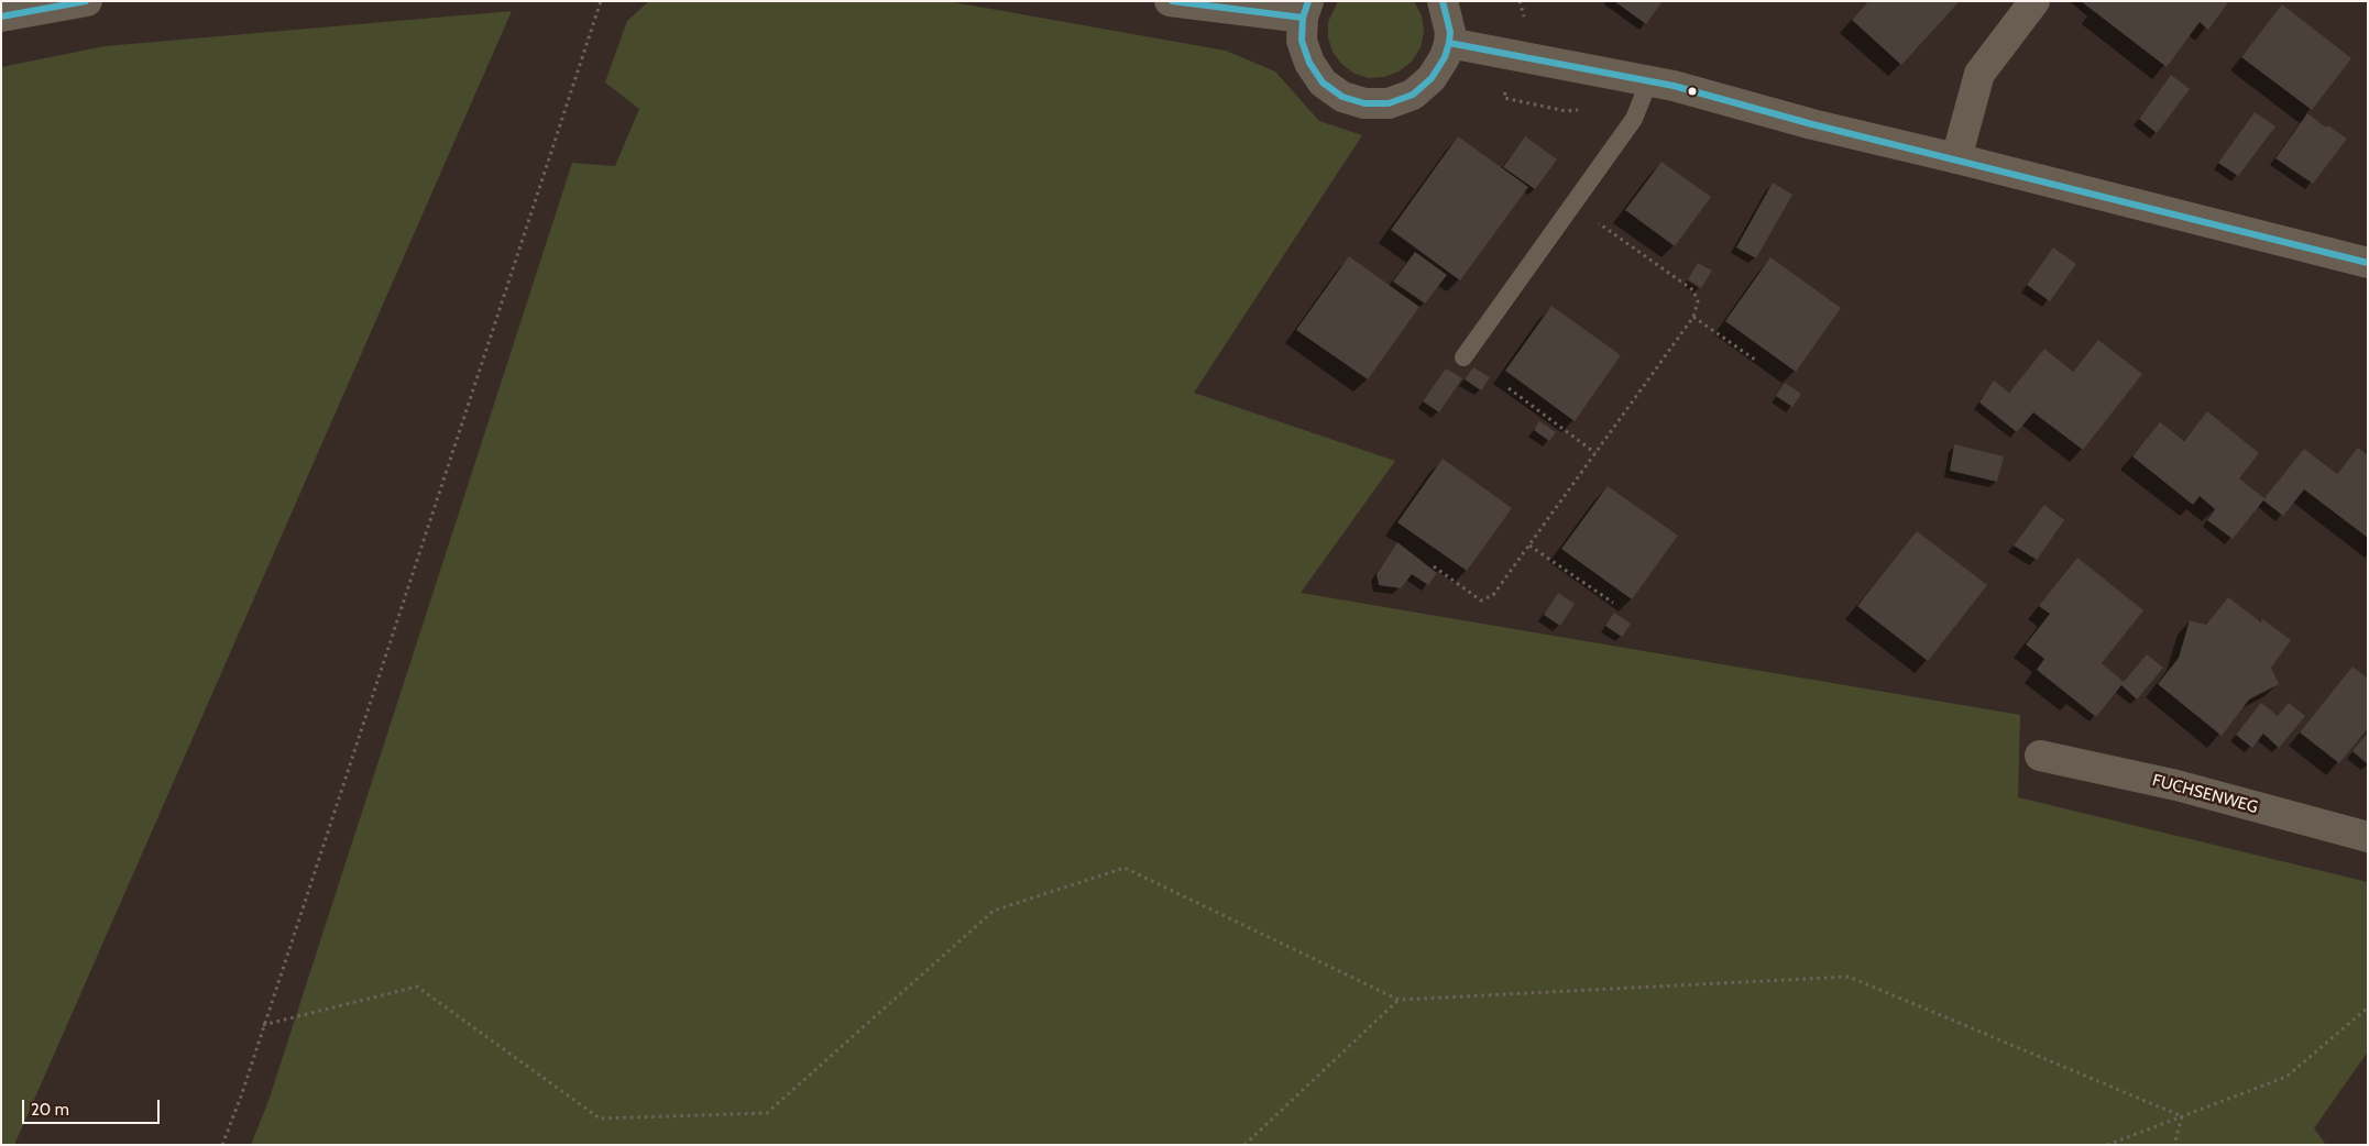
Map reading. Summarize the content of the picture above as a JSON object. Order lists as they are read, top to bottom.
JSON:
{
  "streets": {
    "street": ["FUCHSENWEG"]
  },
  "scale_bar": "20 m"
}
